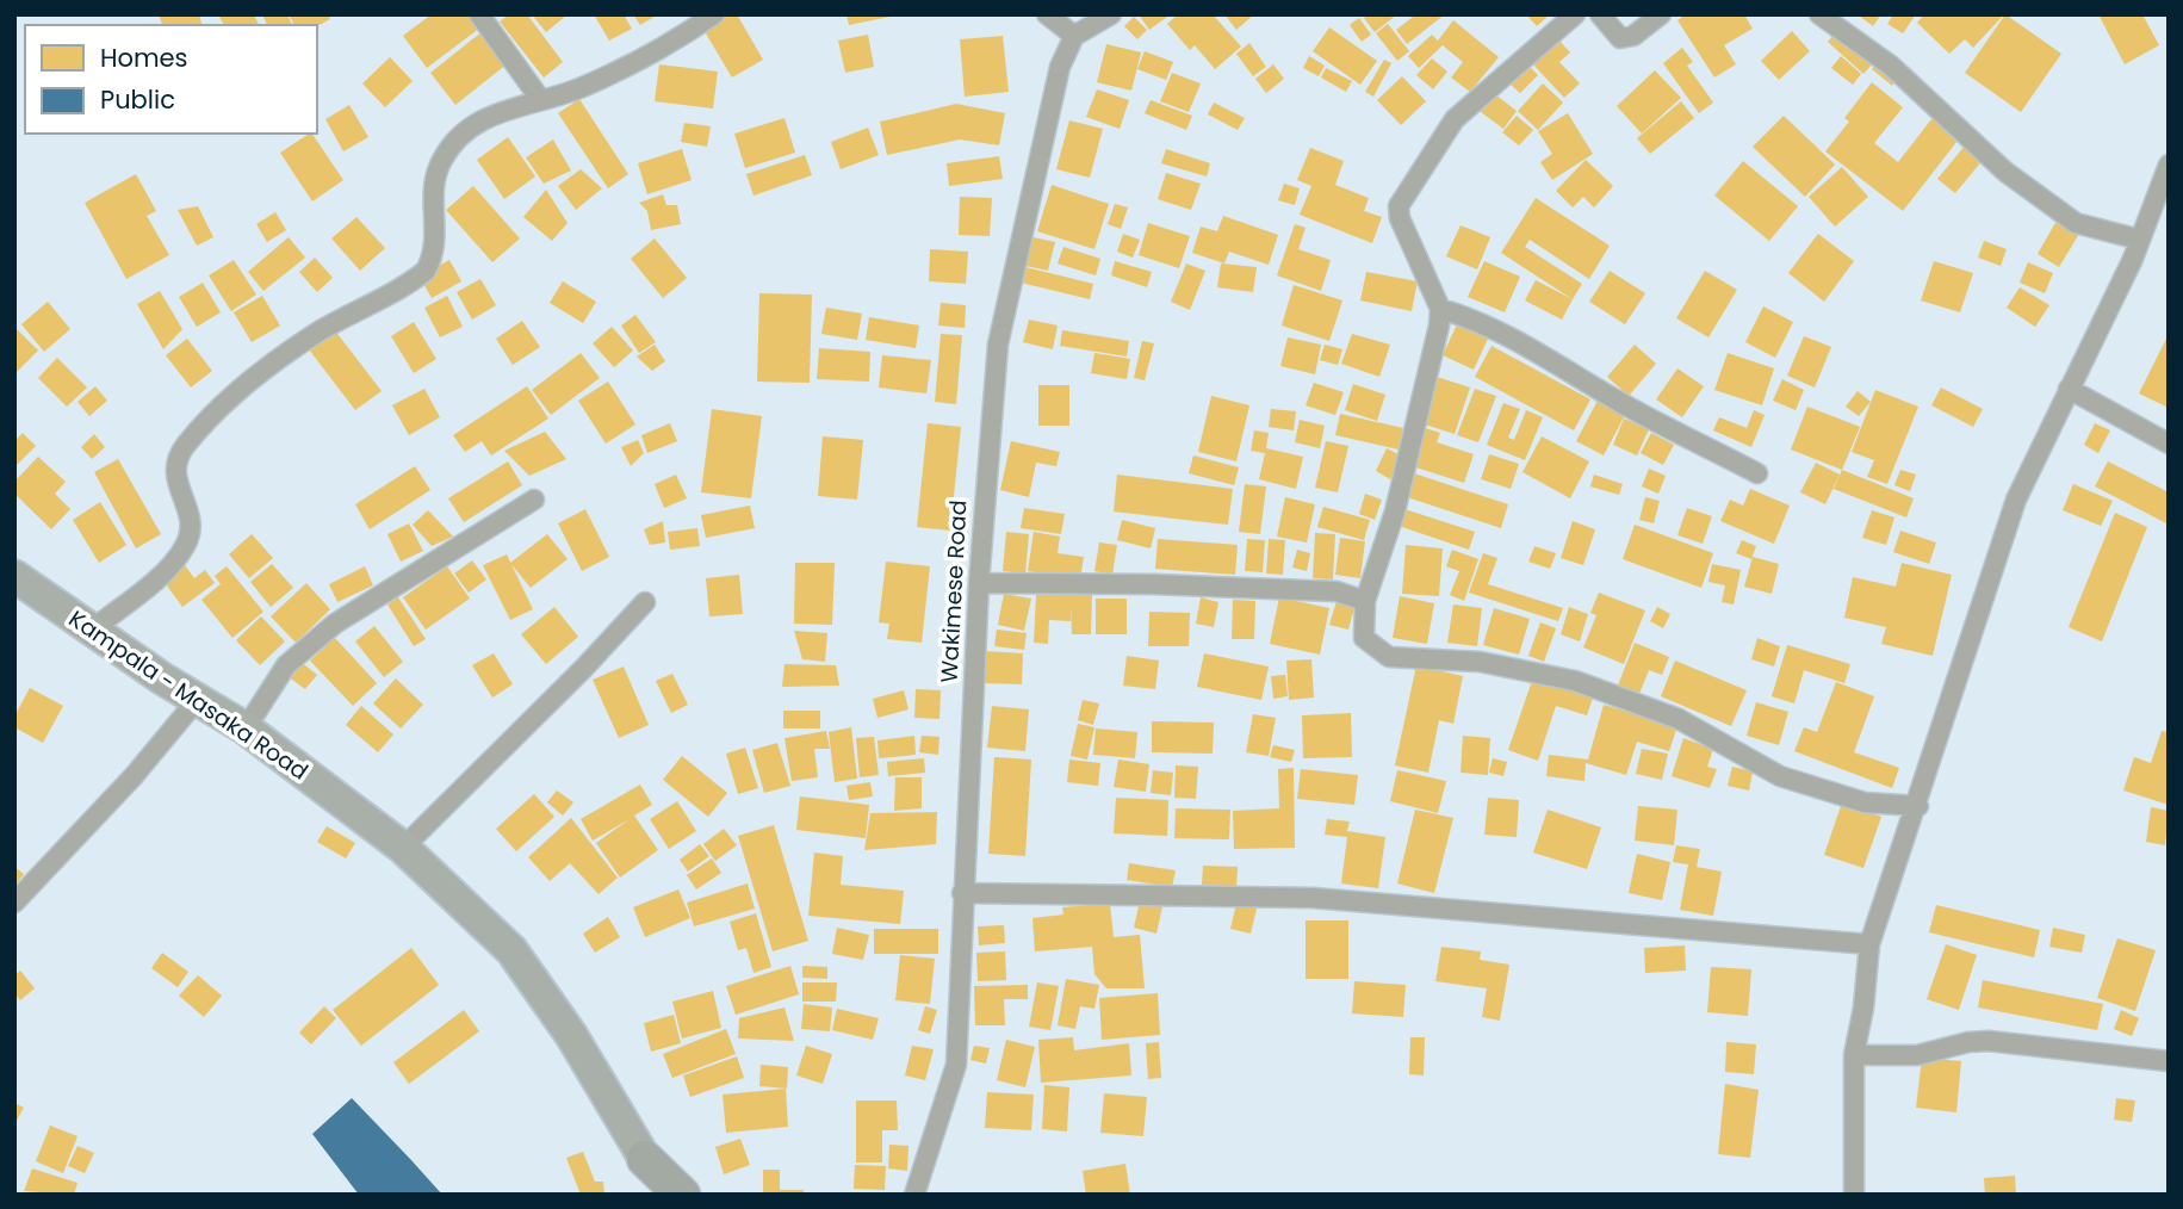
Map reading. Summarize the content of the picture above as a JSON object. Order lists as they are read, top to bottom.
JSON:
{
  "streets": {
    "highway": ["Kampala - Masaka Road"],
    "street": ["Wakimese Road"]
  },
  "legend": ["Homes", "Public"]
}
